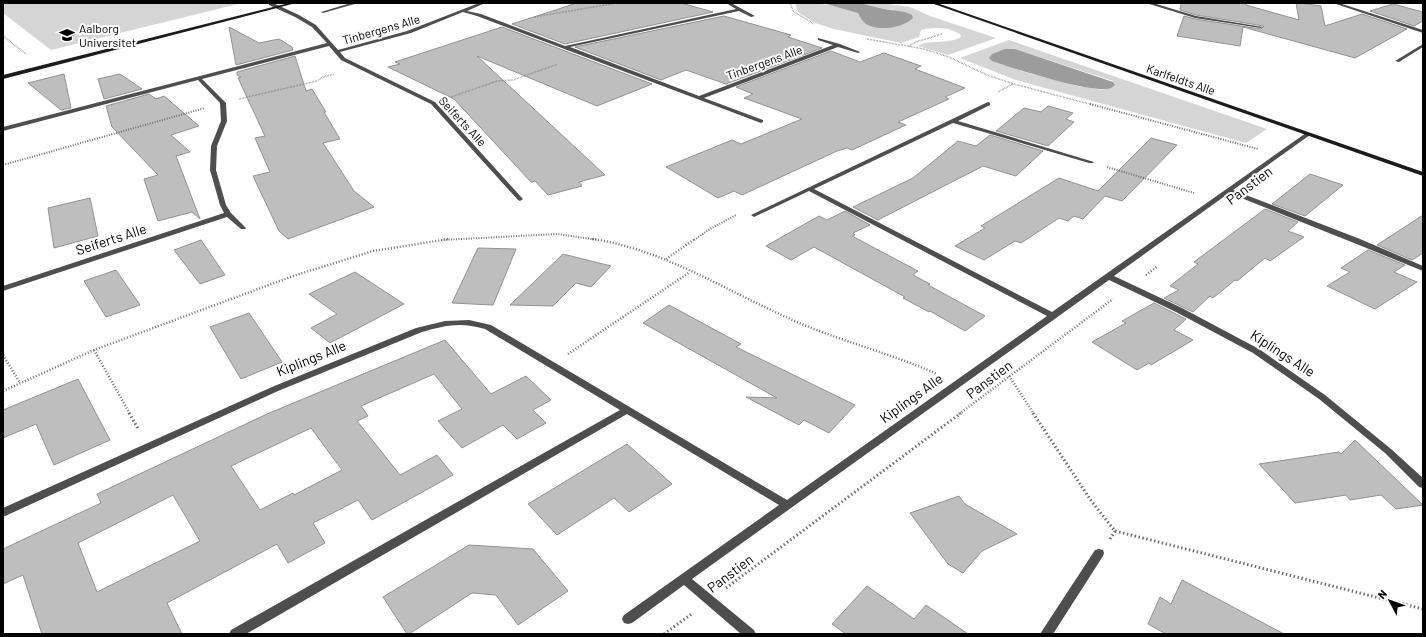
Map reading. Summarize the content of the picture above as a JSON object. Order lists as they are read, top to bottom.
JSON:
{
  "streets": {
    "street": [
      "Tinbergens Alle",
      "Karlfeldts Alle",
      "Seiferts Alle",
      "Kiplings Alle"
    ],
    "path": ["Panstien"]
  },
  "crossings": [
    ["Tinbergens Alle", "Seiferts Alle"],
    ["Karlfeldts Alle", "Kiplings Alle"],
    ["Panstien", "Kiplings Alle"]
  ],
  "places": {
    "school or university": ["Aalborg Universitet"]
  },
  "north": "top left"
}
